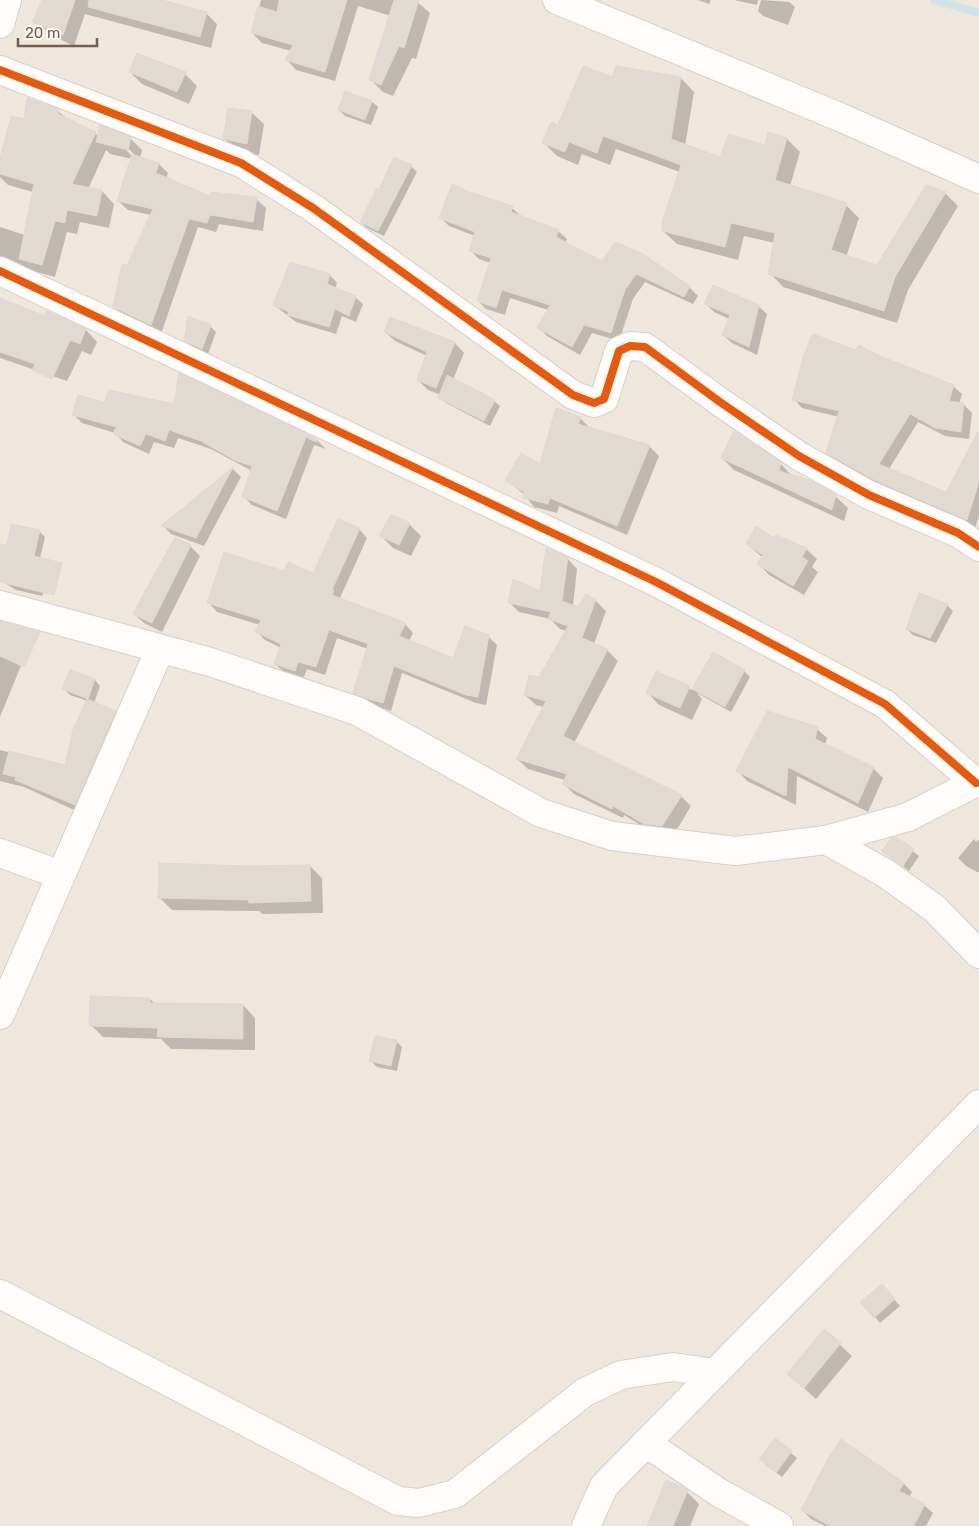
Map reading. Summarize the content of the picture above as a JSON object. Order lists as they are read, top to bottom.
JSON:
{
  "scale_bar": "20 m"
}
